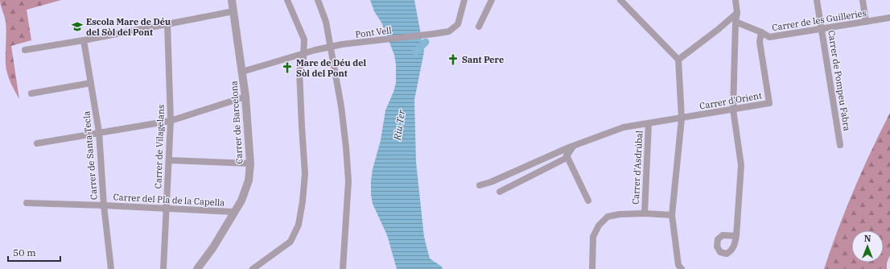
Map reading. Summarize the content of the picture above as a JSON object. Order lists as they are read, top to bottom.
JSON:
{
  "streets": {
    "street": [
      "Carrer de les Guilleries",
      "Pont Vell",
      "Carrer de Pompeu Fabra",
      "Carrer d'Orient",
      "Carrer de Barcelona",
      "Carrer de Vilagelans",
      "Carrer de Santa Tecla",
      "Carrer d'Asdrúbal",
      "Carrer del Pla de la Capella"
    ]
  },
  "crossings": [
    ["Carrer de les Guilleries", "Carrer de Pompeu Fabra"],
    ["Carrer de les Guilleries", "Carrer d'Orient"],
    ["Pont Vell", "Carrer de Barcelona"],
    ["Carrer d'Orient", "Carrer d'Asdrúbal"],
    ["Carrer de Barcelona", "Carrer del Pla de la Capella"],
    ["Carrer de Vilagelans", "Carrer del Pla de la Capella"],
    ["Carrer de Santa Tecla", "Carrer del Pla de la Capella"]
  ],
  "water": ["Riu Ter"],
  "places": {
    "school or university": ["Escola Mare de Déu del Sòl del Pont"],
    "church": ["Sant Pere", "Mare de Déu del Sòl del Pont"]
  },
  "scale_bar": "50 m",
  "north": "top"
}
